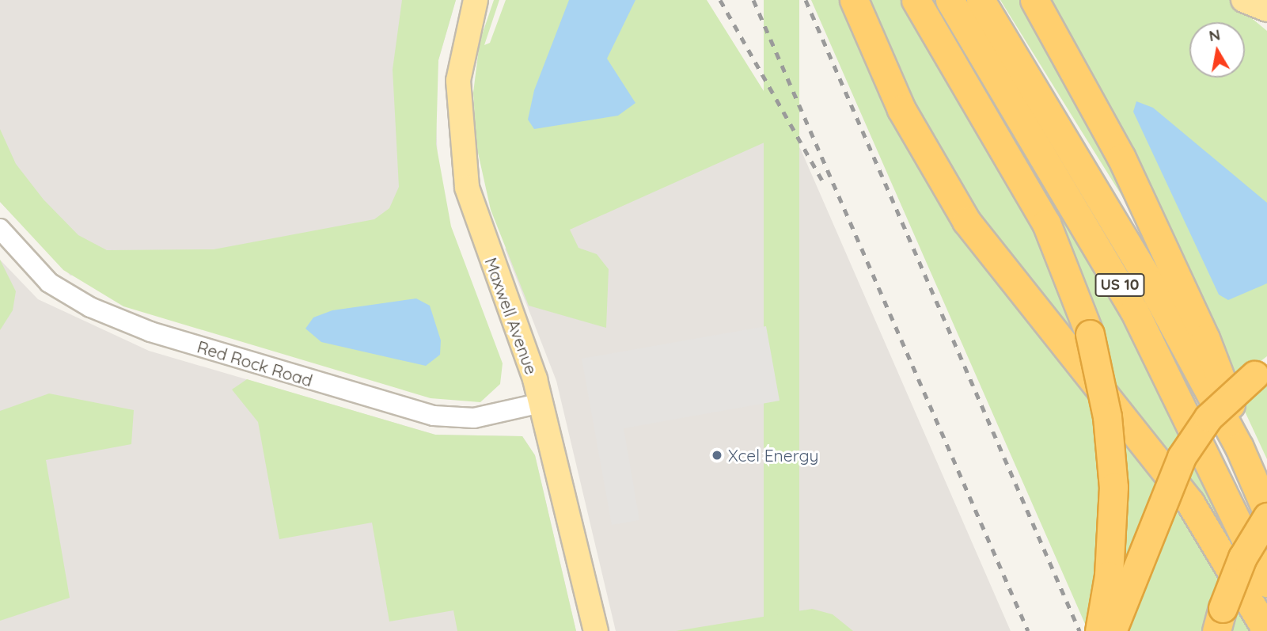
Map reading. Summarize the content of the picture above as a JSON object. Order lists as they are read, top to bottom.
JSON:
{
  "streets": {
    "highway": ["US 10"],
    "main road": ["Maxwell Avenue"],
    "street": ["Red Rock Road"]
  },
  "crossings": [
    ["Maxwell Avenue", "Red Rock Road"]
  ],
  "places": ["Xcel Energy"],
  "north": "top"
}
